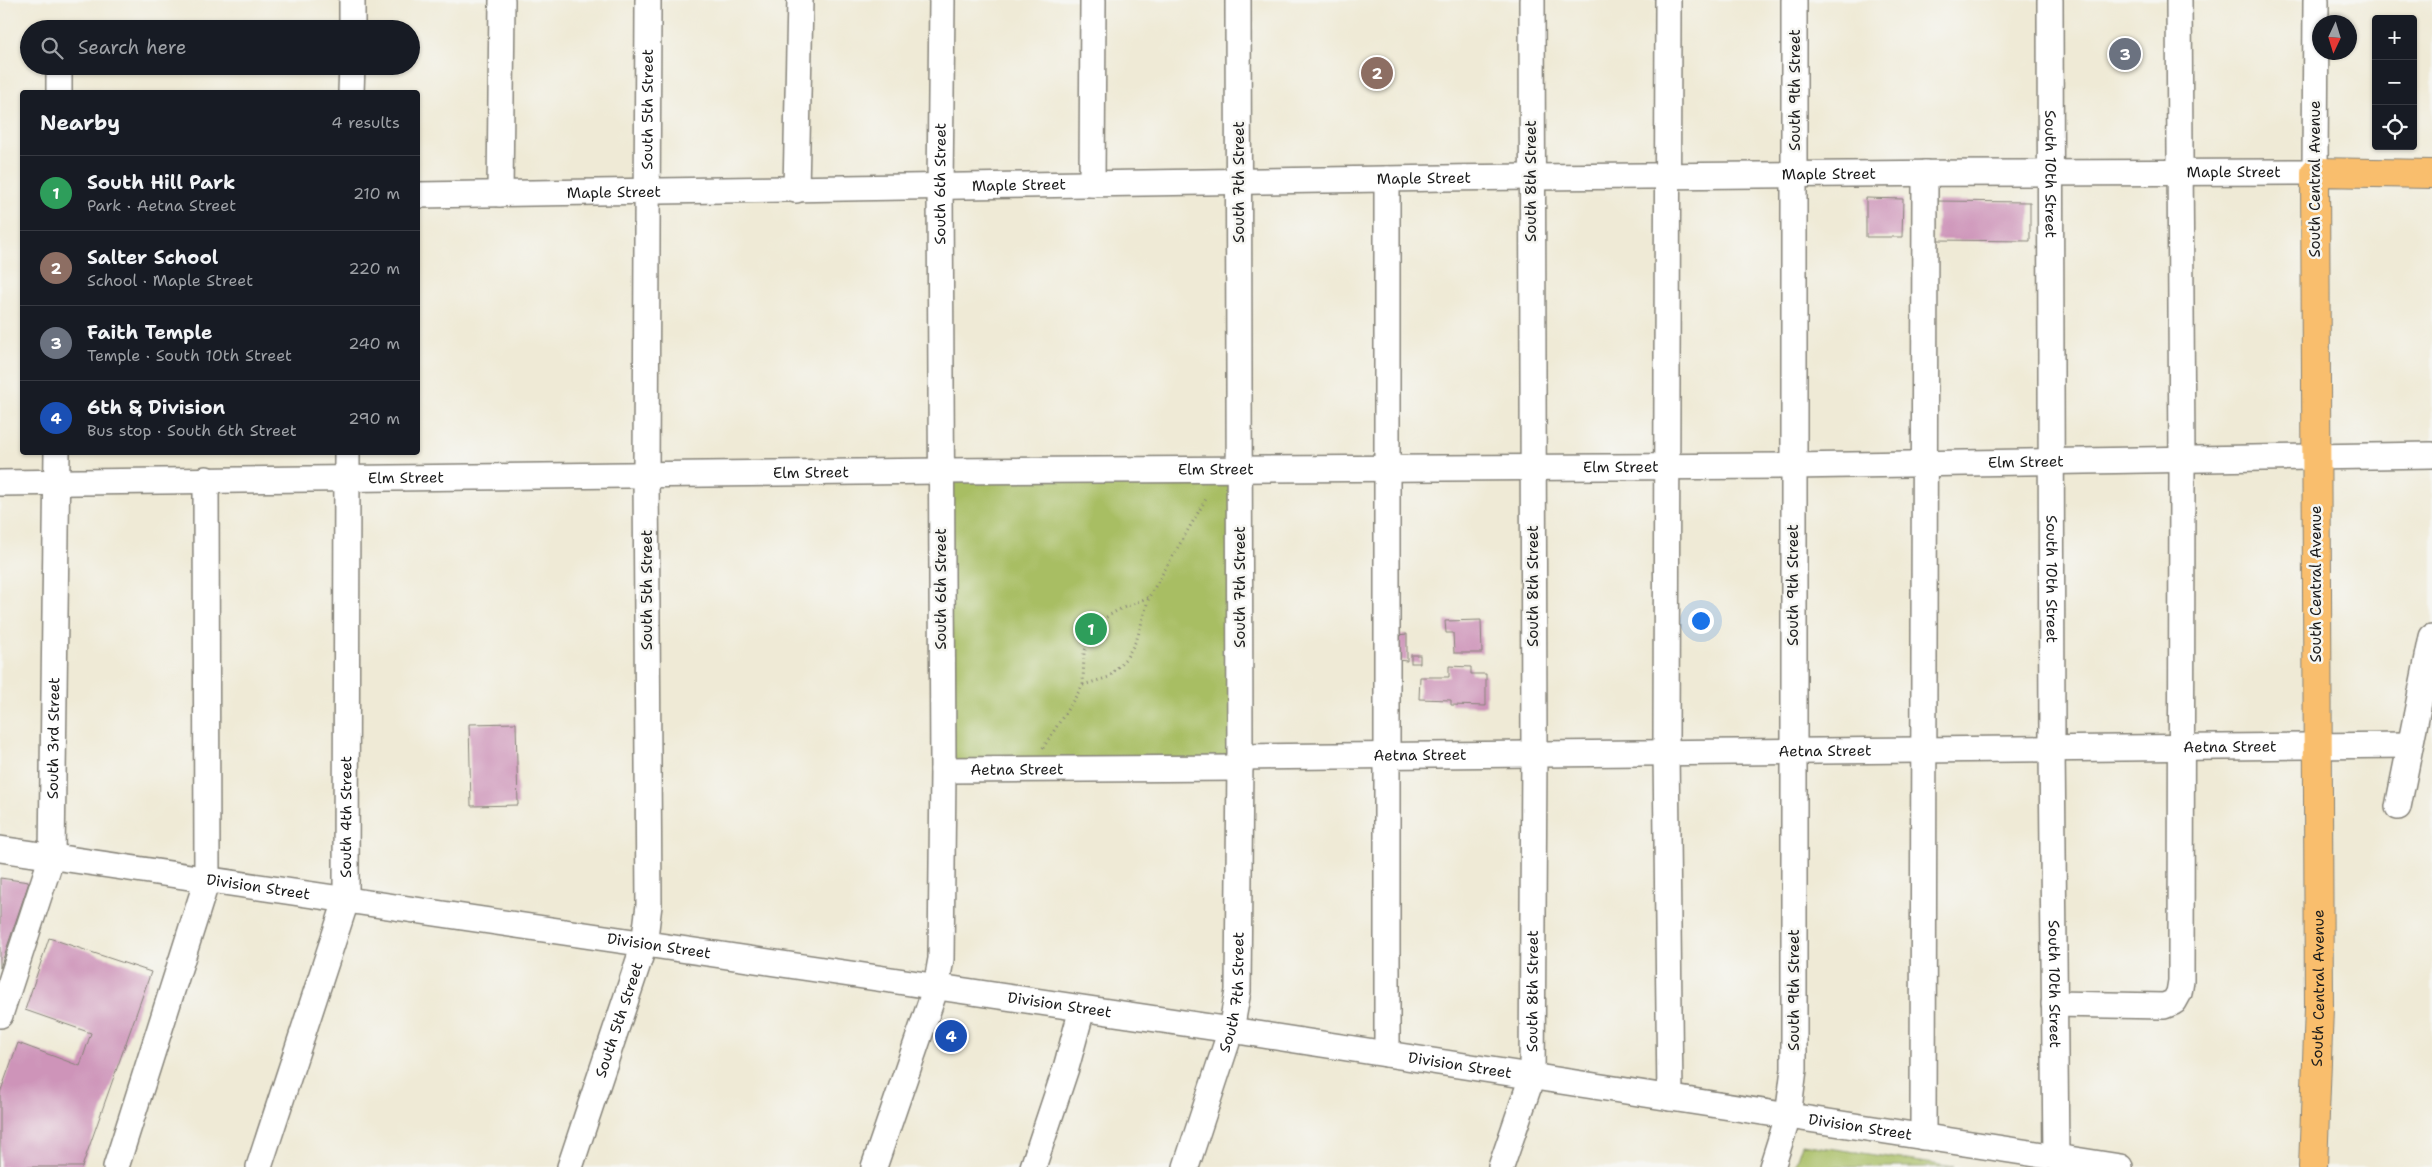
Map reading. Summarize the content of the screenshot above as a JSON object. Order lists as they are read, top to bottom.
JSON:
{
  "streets": {
    "main road": ["Maple Street", "South Central Avenue"],
    "street": [
      "South 9th Street",
      "South 5th Street",
      "South 10th Street",
      "South 8th Street",
      "South 7th Street",
      "South 6th Street",
      "Elm Street",
      "South 3rd Street",
      "Aetna Street",
      "South 4th Street",
      "Division Street"
    ]
  },
  "crossings": [
    ["South 9th Street", "Maple Street"],
    ["South 9th Street", "Elm Street"],
    ["South 9th Street", "Aetna Street"],
    ["South 9th Street", "Division Street"],
    ["South 5th Street", "Maple Street"],
    ["South 5th Street", "Elm Street"],
    ["South 5th Street", "Division Street"],
    ["Maple Street", "South 10th Street"],
    ["Maple Street", "South Central Avenue"],
    ["Maple Street", "South 8th Street"],
    ["Maple Street", "South 7th Street"],
    ["Maple Street", "South 6th Street"],
    ["South 10th Street", "Elm Street"],
    ["South 10th Street", "Aetna Street"],
    ["South 10th Street", "Division Street"],
    ["South Central Avenue", "Elm Street"],
    ["South Central Avenue", "Aetna Street"],
    ["South 8th Street", "Elm Street"],
    ["South 8th Street", "Aetna Street"],
    ["South 8th Street", "Division Street"],
    ["South 7th Street", "Elm Street"],
    ["South 7th Street", "Aetna Street"],
    ["South 7th Street", "Division Street"],
    ["South 6th Street", "Elm Street"],
    ["South 6th Street", "Aetna Street"],
    ["South 6th Street", "Division Street"],
    ["Elm Street", "South 3rd Street"],
    ["Elm Street", "South 4th Street"],
    ["South 3rd Street", "Division Street"],
    ["South 4th Street", "Division Street"]
  ],
  "north": "bottom",
  "page": {
    "map_buttons": ["+", "−"],
    "search": "Search here",
    "pins": [
      "3",
      "2",
      "1",
      "4"
    ],
    "heading": ["Nearby", "4 results"],
    "list": [
      {
        "mark": "1",
        "name": "South Hill Park",
        "note": "Park · Aetna Street",
        "value": "210 m"
      },
      {
        "mark": "2",
        "name": "Salter School",
        "note": "School · Maple Street",
        "value": "220 m"
      },
      {
        "mark": "3",
        "name": "Faith Temple",
        "note": "Temple · South 10th Street",
        "value": "240 m"
      },
      {
        "mark": "4",
        "name": "6th & Division",
        "note": "Bus stop · South 6th Street",
        "value": "290 m"
      }
    ]
  }
}
